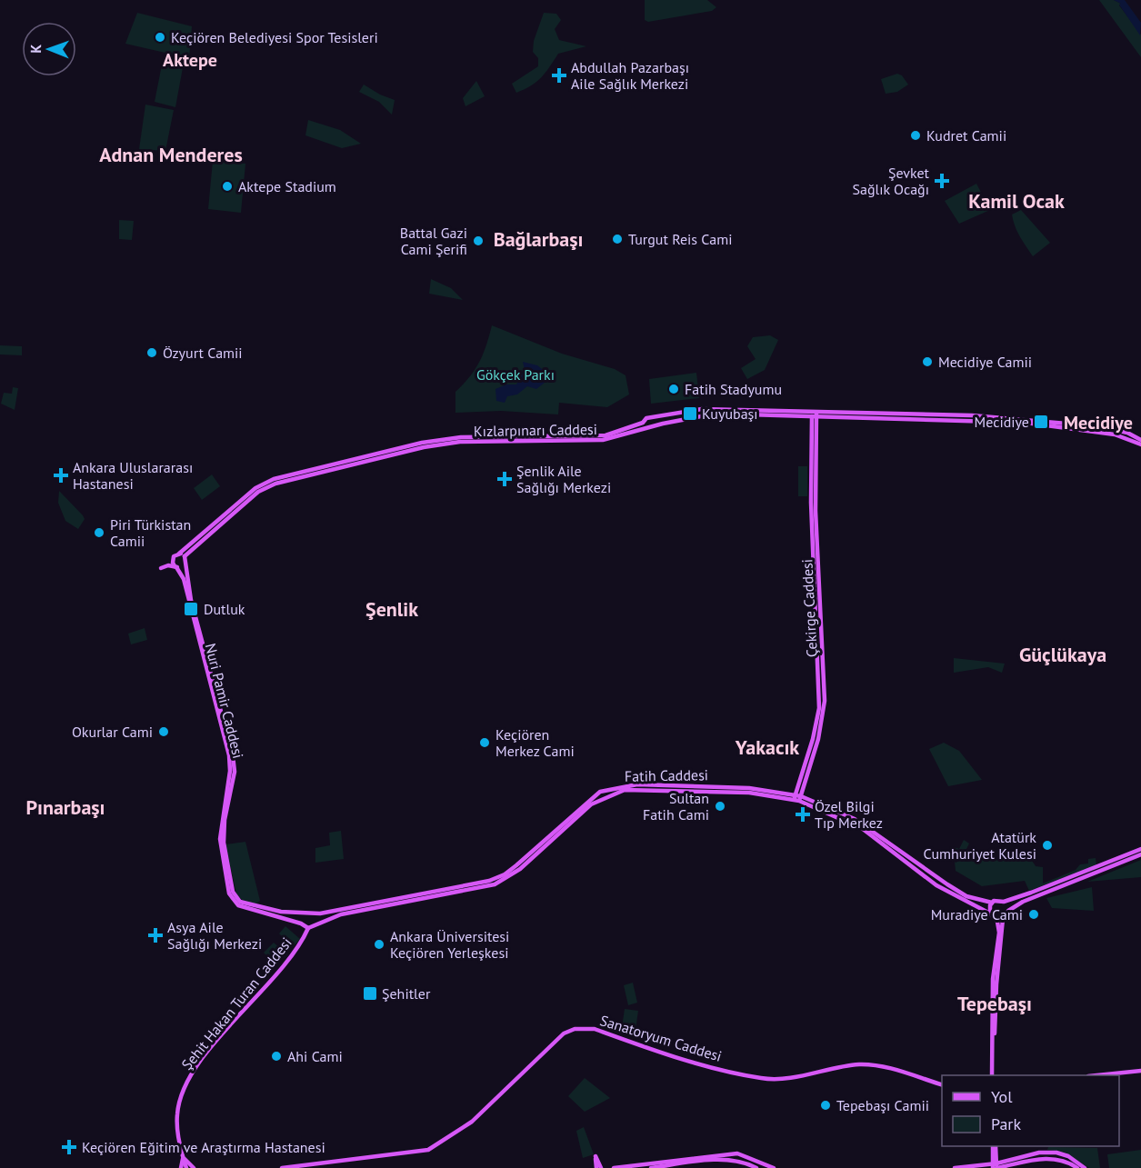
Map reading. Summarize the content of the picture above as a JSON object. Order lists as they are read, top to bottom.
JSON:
{
  "streets": {
    "main road": [
      "Kızlarpınarı Caddesi",
      "Çekirge Caddesi",
      "Nuri Pamir Caddesi",
      "Fatih Caddesi",
      "Şehit Hakan Turan Caddesi",
      "Sanatoryum Caddesi"
    ]
  },
  "crossings": [
    ["Kızlarpınarı Caddesi", "Çekirge Caddesi"],
    ["Kızlarpınarı Caddesi", "Nuri Pamir Caddesi"],
    ["Çekirge Caddesi", "Fatih Caddesi"],
    ["Nuri Pamir Caddesi", "Fatih Caddesi"],
    ["Nuri Pamir Caddesi", "Şehit Hakan Turan Caddesi"],
    ["Fatih Caddesi", "Şehit Hakan Turan Caddesi"]
  ],
  "districts": [
    "Aktepe",
    "Adnan Menderes",
    "Kamil Ocak",
    "Bağlarbaşı",
    "Mecidiye",
    "Şenlik",
    "Güçlükaya",
    "Yakacık",
    "Pınarbaşı",
    "Tepebaşı"
  ],
  "parks": ["Gökçek Parkı"],
  "places": {
    "other": [
      "Keçiören Belediyesi Spor Tesisleri",
      "Kudret Camii",
      "Aktepe Stadium",
      "Turgut Reis Cami",
      "Battal Gazi Cami Şerifi",
      "Özyurt Camii",
      "Mecidiye Camii",
      "Fatih Stadyumu",
      "Piri Türkistan Camii",
      "Okurlar Cami",
      "Keçiören Merkez Cami",
      "Sultan Fatih Cami",
      "Atatürk Cumhuriyet Kulesi",
      "Muradiye Cami",
      "Ankara Üniversitesi Keçiören Yerleşkesi",
      "Ahi Cami",
      "Tepebaşı Camii"
    ],
    "health": [
      "Abdullah Pazarbaşı Aile Sağlık Merkezi",
      "Şevket Sağlık Ocağı",
      "Ankara Uluslararası Hastanesi",
      "Şenlik Aile Sağlığı Merkezi",
      "Özel Bilgi Tıp Merkez",
      "Asya Aile Sağlığı Merkezi",
      "Keçiören Eğitim ve Araştırma Hastanesi"
    ],
    "transit": [
      "Kuyubaşı",
      "Mecidiye",
      "Dutluk",
      "Şehitler"
    ]
  },
  "legend": ["Yol", "Park"],
  "north": "left"
}
